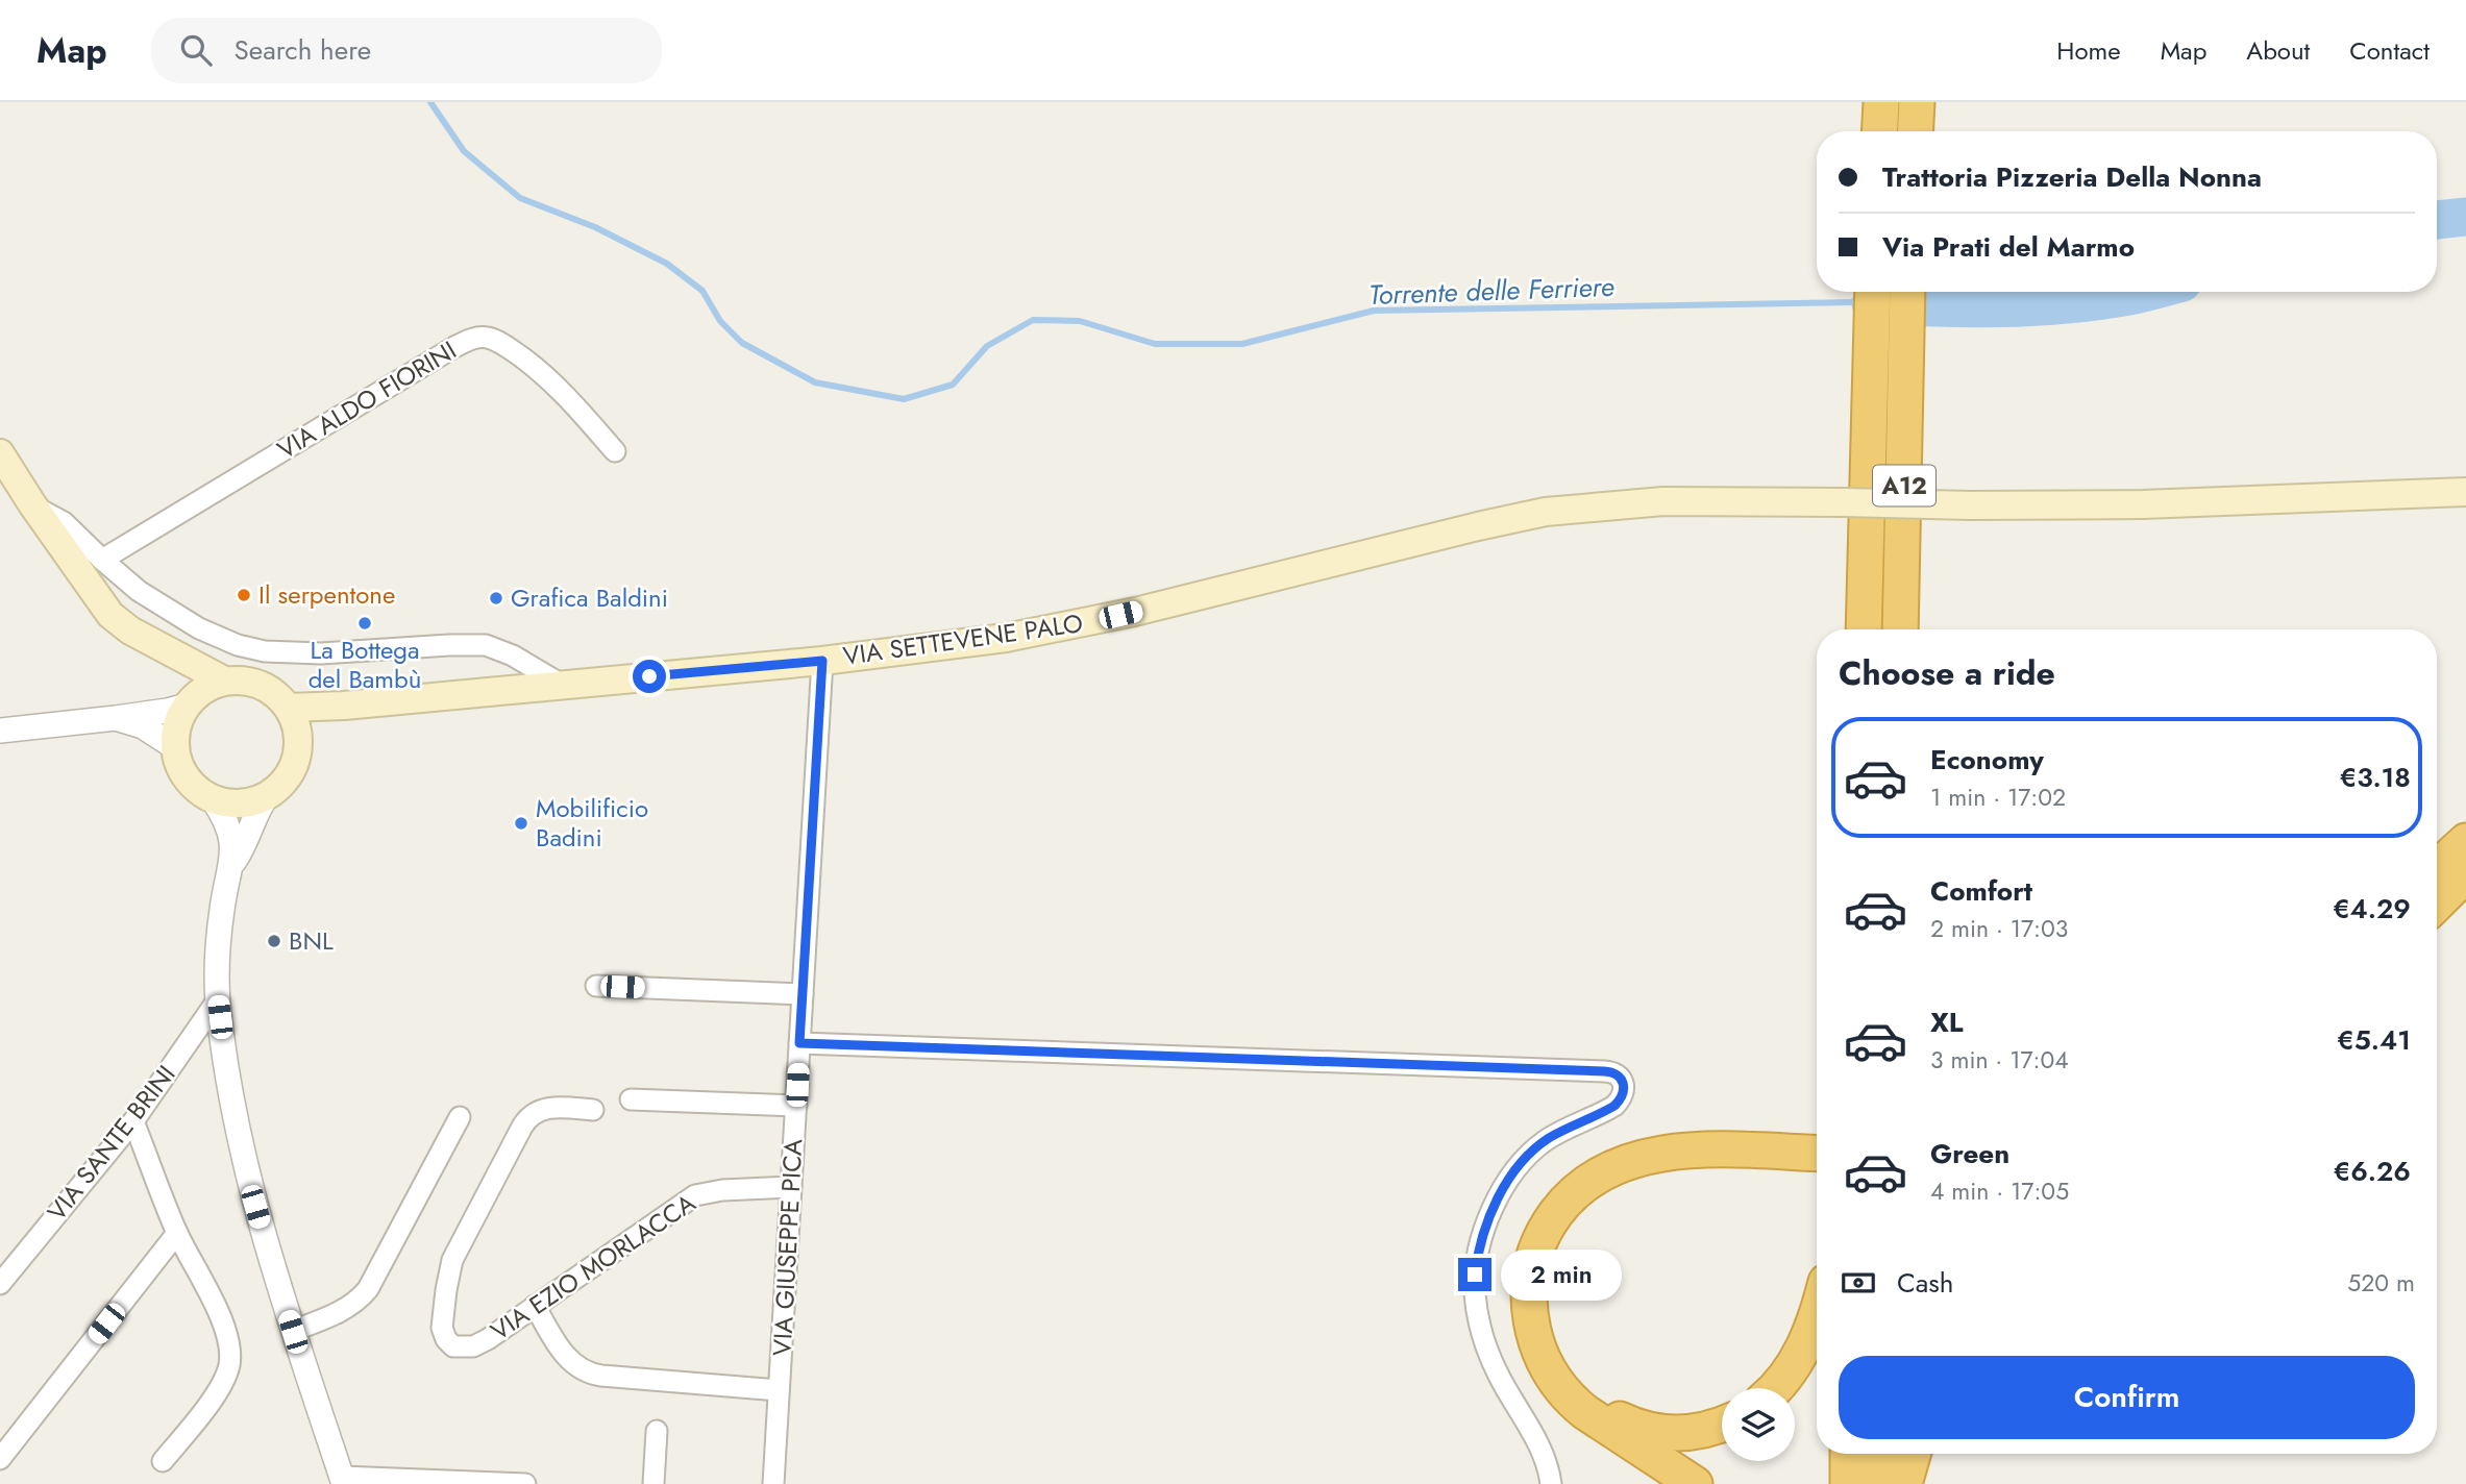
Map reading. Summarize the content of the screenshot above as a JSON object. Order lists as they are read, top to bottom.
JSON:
{
  "streets": {
    "highway": ["A12"],
    "main road": ["VIA SETTEVENE PALO"],
    "street": [
      "VIA ALDO FIORINI",
      "VIA SANTE BRINI",
      "VIA GIUSEPPE PICA",
      "VIA EZIO MORLACCA"
    ]
  },
  "crossings": [
    ["VIA SETTEVENE PALO", "VIA GIUSEPPE PICA"],
    ["VIA GIUSEPPE PICA", "VIA EZIO MORLACCA"]
  ],
  "water": ["Torrente delle Ferriere"],
  "places": [
    "Il serpentone",
    "Grafica Baldini",
    "La Bottega del Bambù",
    "Mobilificio Badini",
    "BNL"
  ],
  "page": {
    "header": "Map",
    "search": "Search here",
    "nav": [
      "Home",
      "Map",
      "About",
      "Contact"
    ],
    "banner": ["Trattoria Pizzeria Della Nonna", "Via Prati del Marmo"],
    "heading": "Choose a ride",
    "list": [
      {
        "name": "Economy",
        "note": "1 min · 17:02",
        "value": "€3.18"
      },
      {
        "name": "Comfort",
        "note": "2 min · 17:03",
        "value": "€4.29"
      },
      {
        "name": "XL",
        "note": "3 min · 17:04",
        "value": "€5.41"
      },
      {
        "name": "Green",
        "note": "4 min · 17:05",
        "value": "€6.26"
      }
    ],
    "pay": ["Cash", "520 m"],
    "bubble": "2 min",
    "buttons": "Confirm"
  }
}
